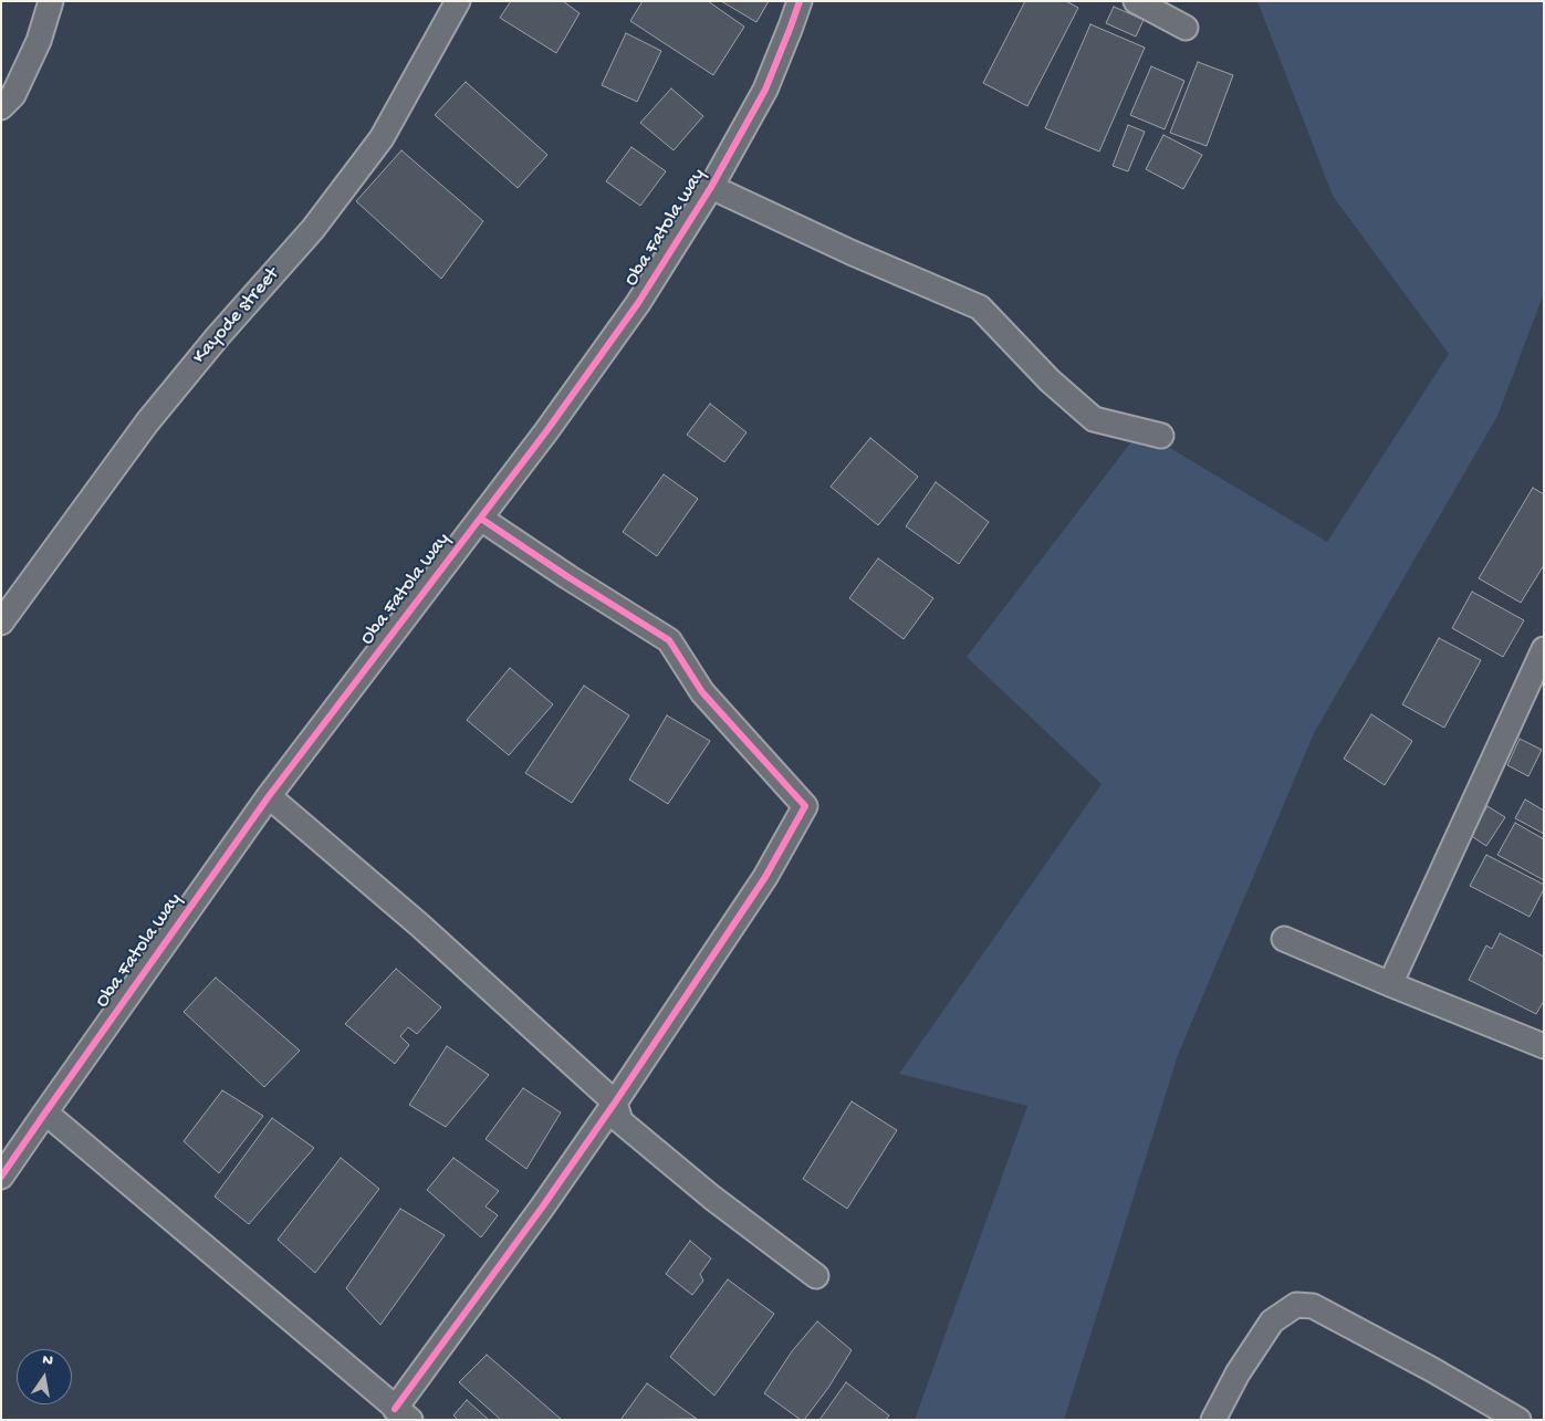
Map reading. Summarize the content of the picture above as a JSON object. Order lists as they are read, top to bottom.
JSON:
{
  "streets": {
    "street": ["Oba Fatola way", "Kayode street"]
  },
  "north": "top"
}
